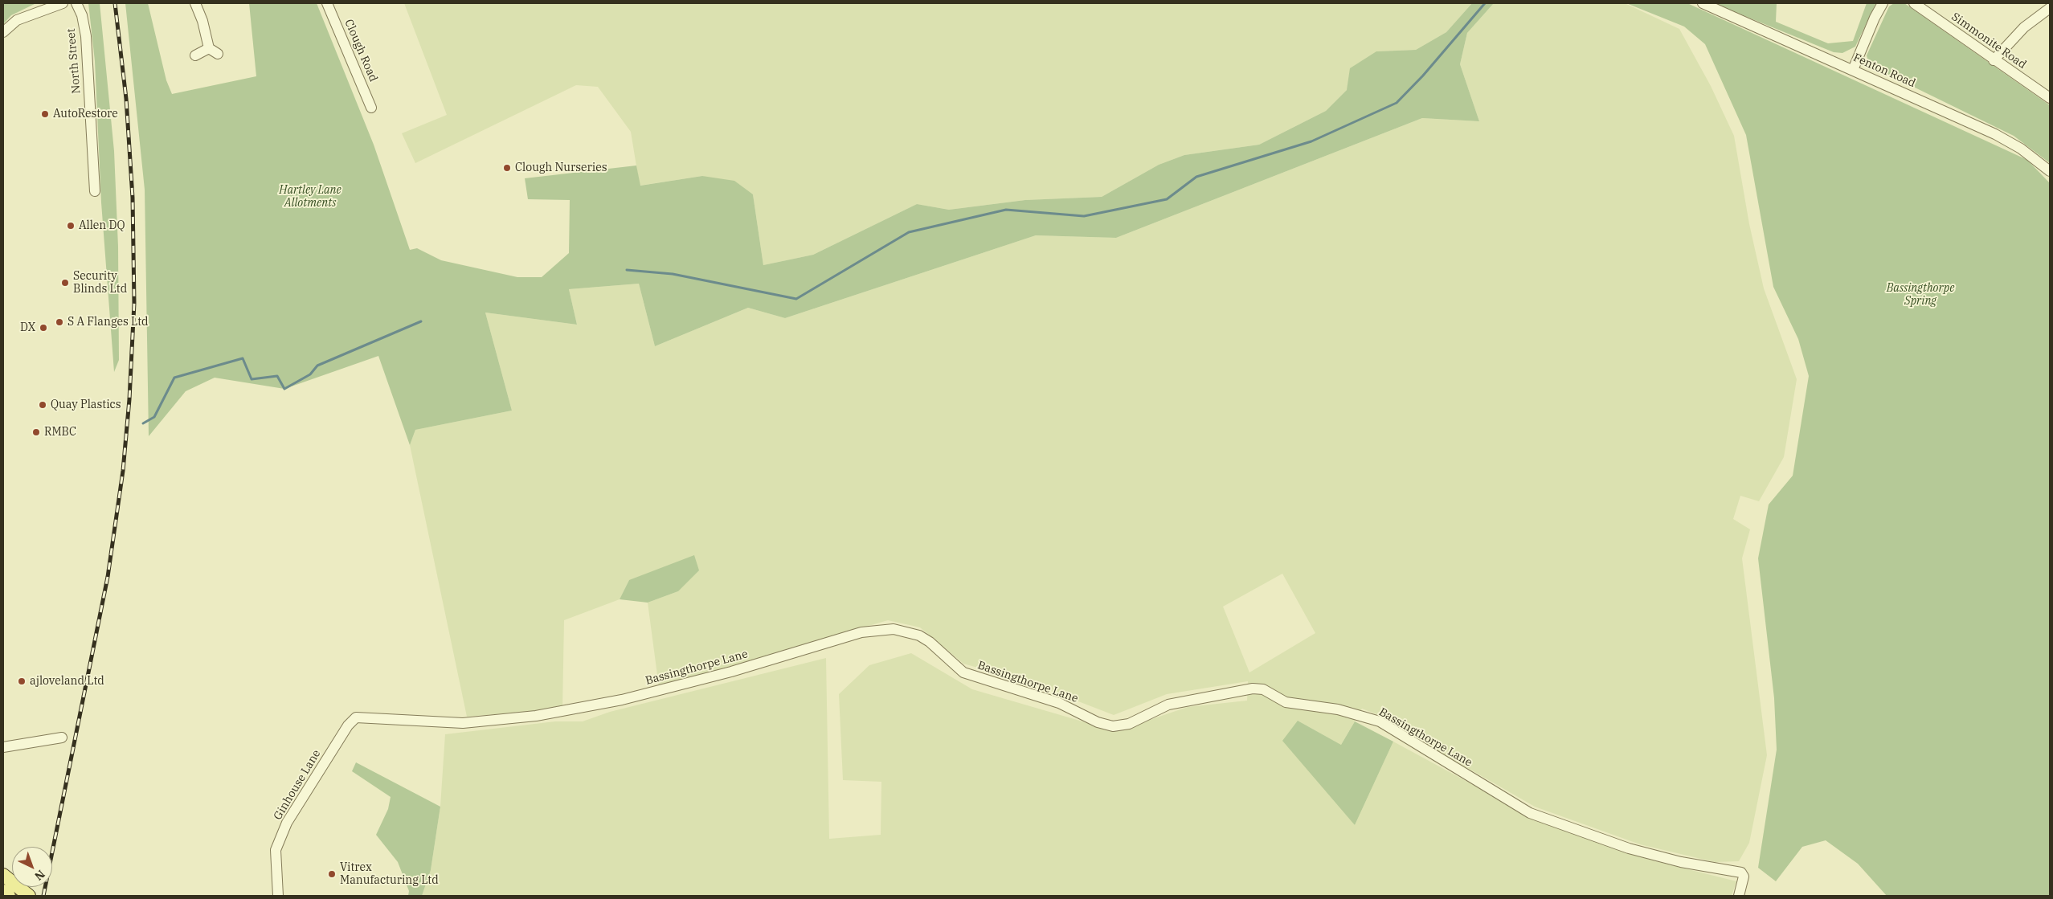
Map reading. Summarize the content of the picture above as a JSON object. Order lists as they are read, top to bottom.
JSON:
{
  "streets": {
    "street": [
      "Simmonite Road",
      "Clough Road",
      "North Street",
      "Fenton Road",
      "Bassingthorpe Lane",
      "Ginhouse Lane"
    ]
  },
  "crossings": [
    ["Bassingthorpe Lane", "Ginhouse Lane"]
  ],
  "parks": ["Hartley Lane Allotments", "Bassingthorpe Spring"],
  "places": [
    "AutoRestore",
    "Clough Nurseries",
    "Allen DQ",
    "Security Blinds Ltd",
    "S A Flanges Ltd",
    "DX",
    "Quay Plastics",
    "RMBC",
    "ajloveland Ltd",
    "Vitrex Manufacturing Ltd"
  ],
  "north": "bottom right"
}
